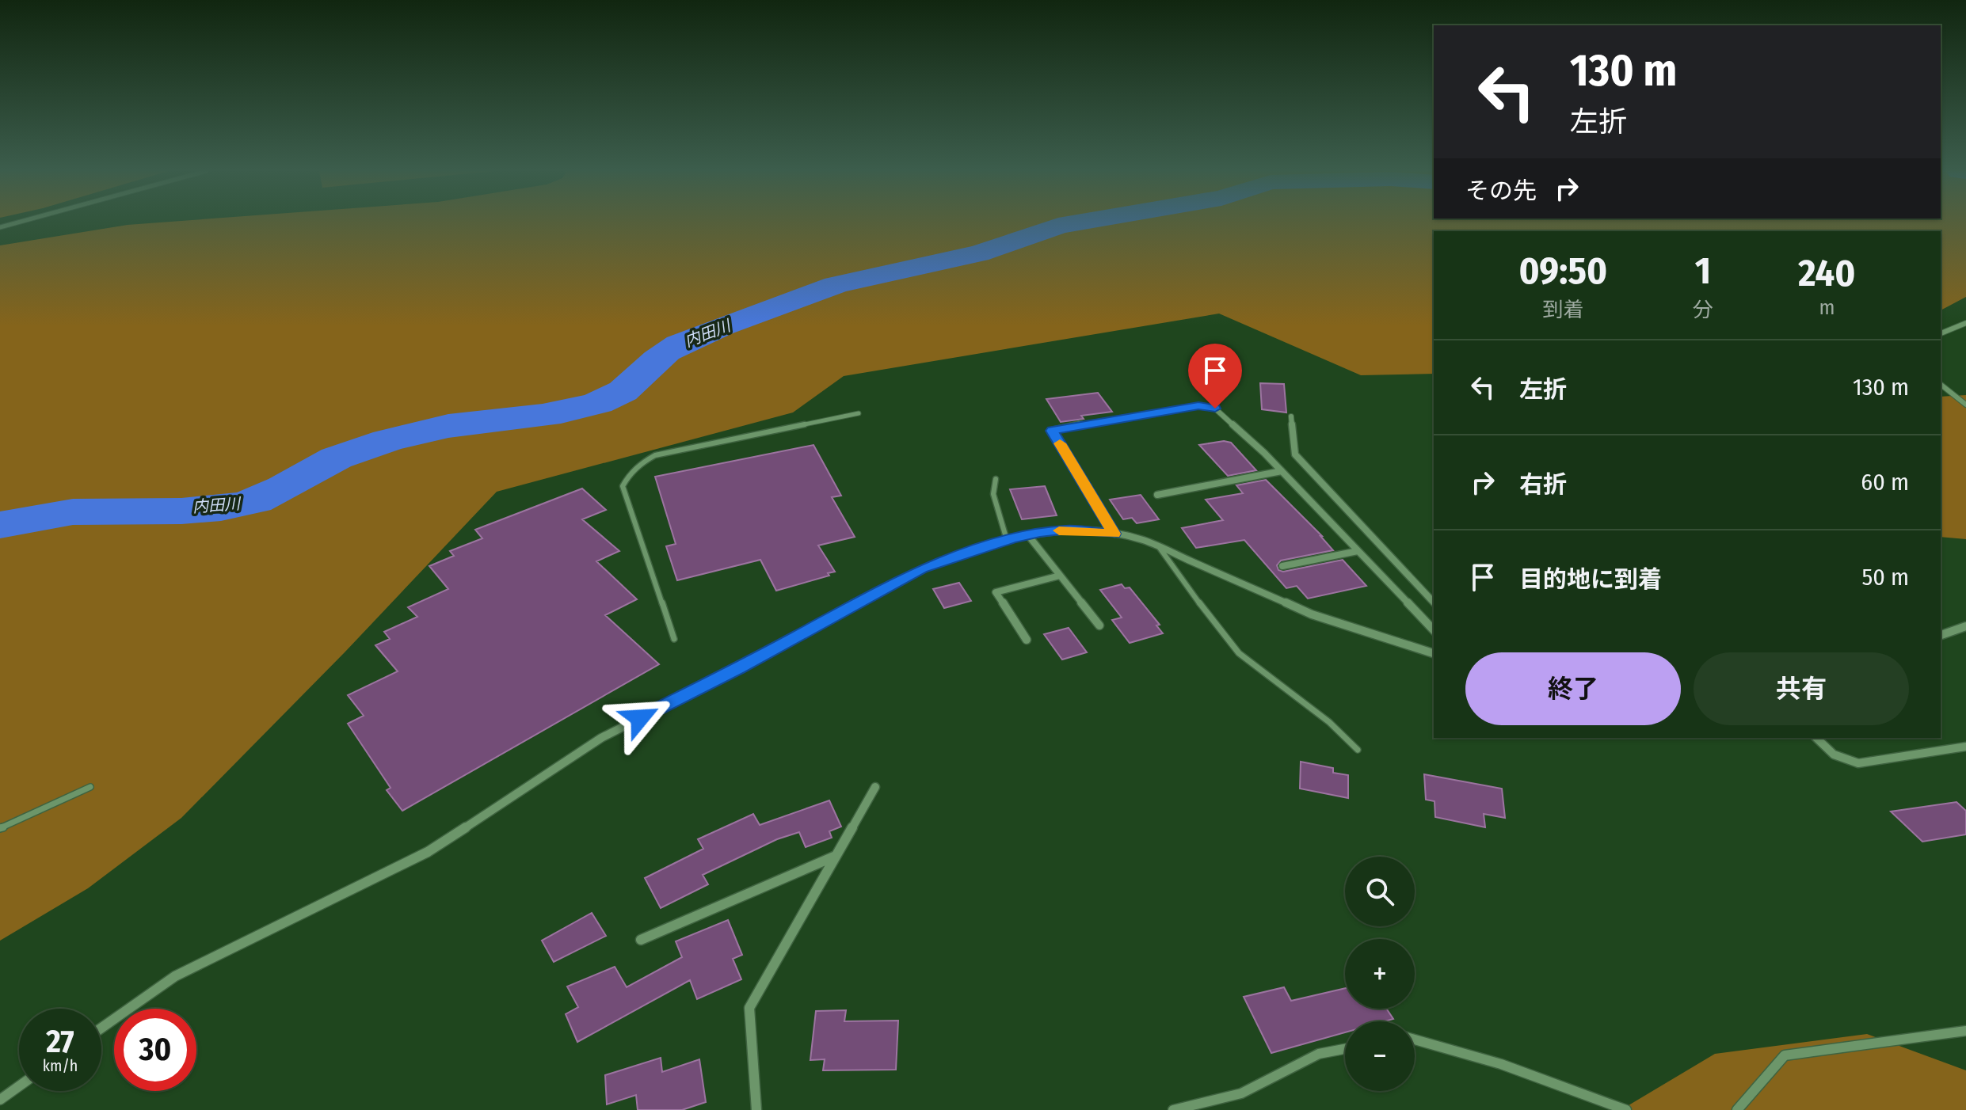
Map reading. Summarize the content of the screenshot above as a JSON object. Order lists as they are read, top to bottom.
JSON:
{
  "water": ["内田川"],
  "page": {
    "turn": ["130 m", "左折"],
    "then": "その先",
    "eta": [
      "09:50",
      "到着",
      "1",
      "分",
      "240",
      "m"
    ],
    "list": [
      {
        "name": "左折",
        "value": "130 m"
      },
      {
        "name": "右折",
        "value": "60 m"
      },
      {
        "name": "目的地に到着",
        "value": "50 m"
      }
    ],
    "buttons": ["終了", "共有"],
    "map_buttons": ["+", "−"],
    "speed": "27 km/h",
    "limit": "30"
  }
}
